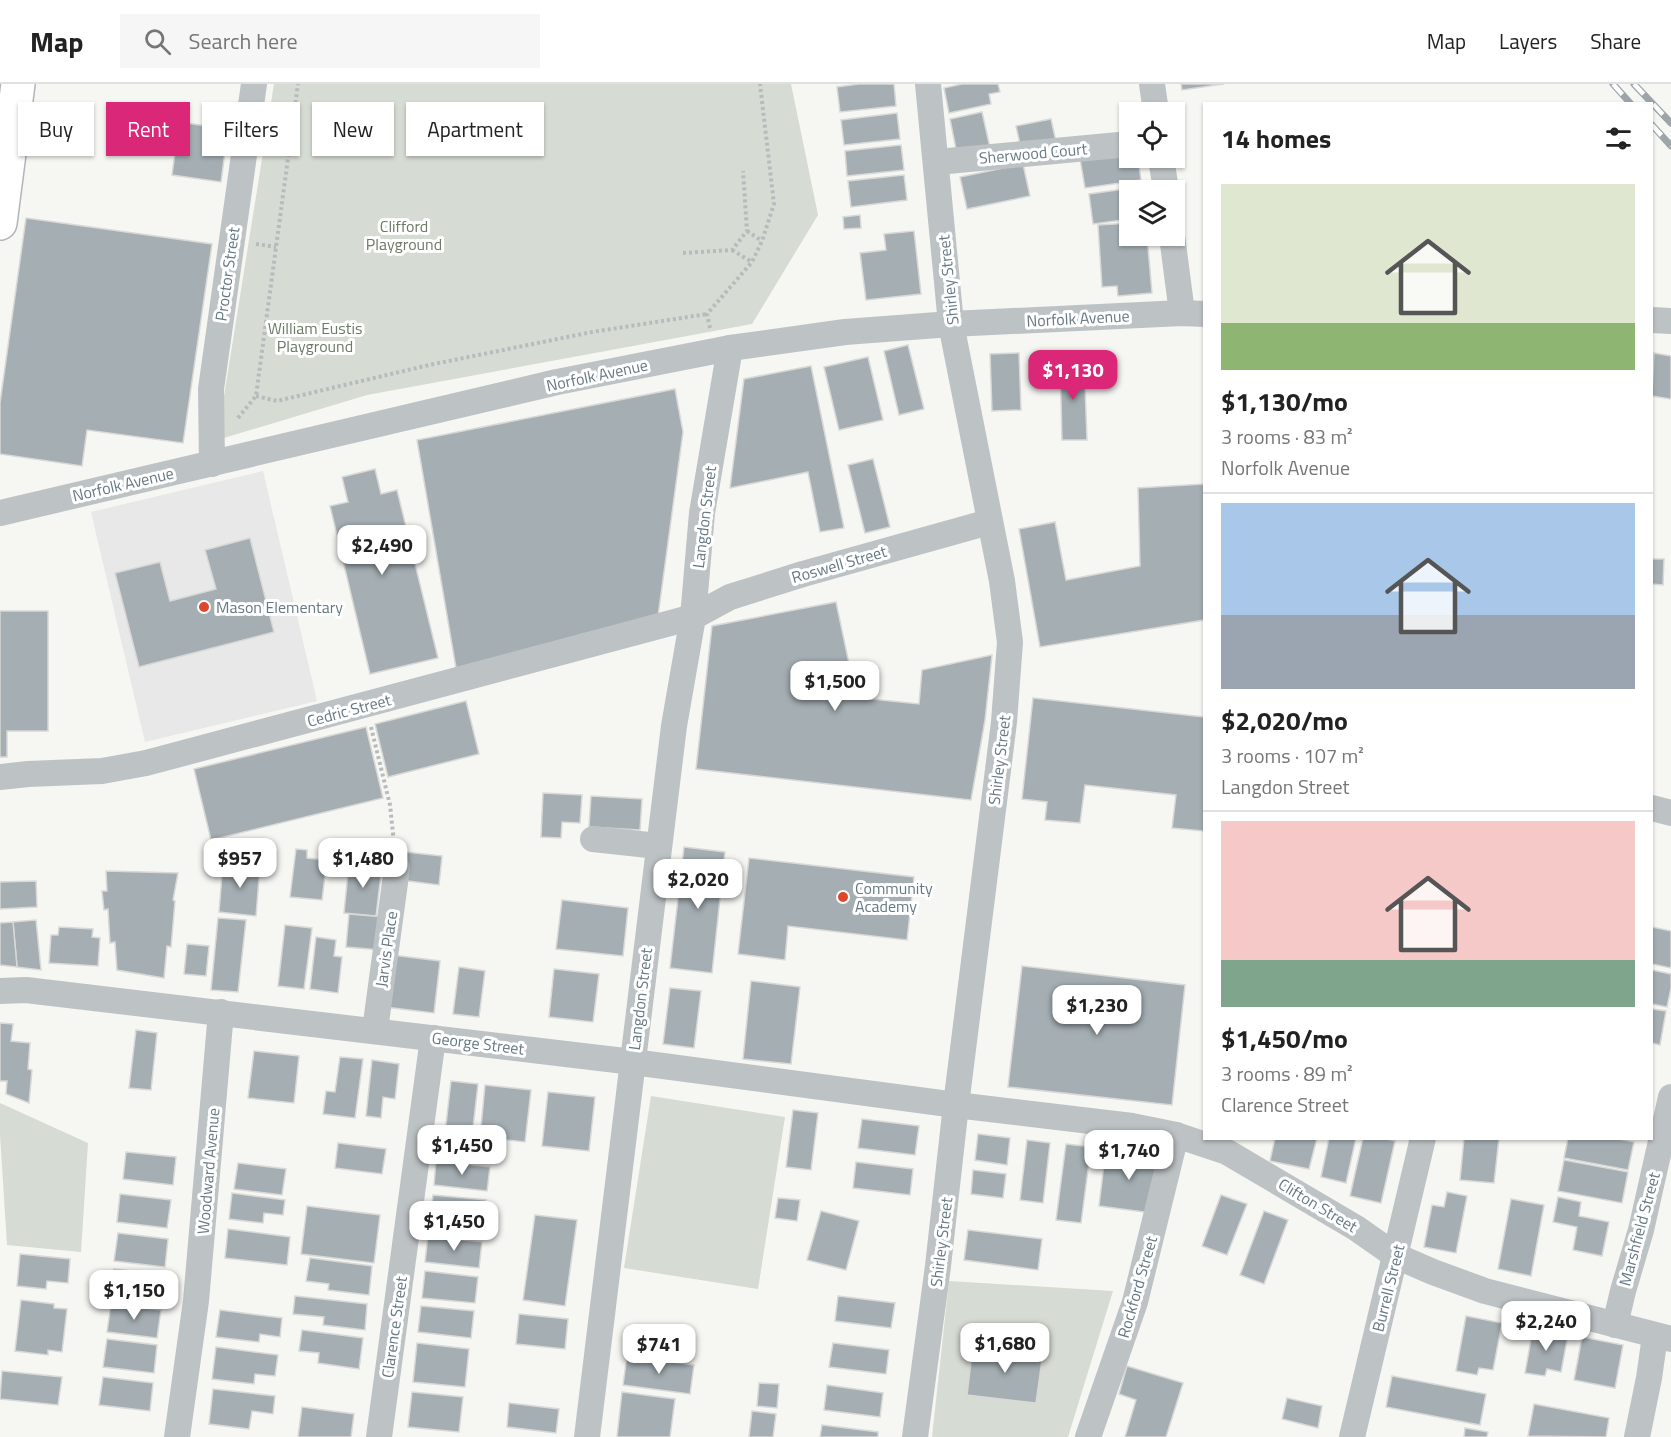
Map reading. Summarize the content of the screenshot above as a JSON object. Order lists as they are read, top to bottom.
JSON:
{
  "streets": {
    "street": [
      "Sherwood Court",
      "Proctor Street",
      "Shirley Street",
      "Norfolk Avenue",
      "Langdon Street",
      "Roswell Street",
      "Cedric Street",
      "Jarvis Place",
      "George Street",
      "Woodward Avenue",
      "Clifton Street",
      "Marshfield Street",
      "Rockford Street",
      "Burrell Street",
      "Clarence Street"
    ]
  },
  "crossings": [
    ["Sherwood Court", "Shirley Street"],
    ["Proctor Street", "Norfolk Avenue"],
    ["Shirley Street", "Norfolk Avenue"],
    ["Shirley Street", "Roswell Street"],
    ["Shirley Street", "George Street"],
    ["Shirley Street", "Clifton Street"],
    ["Norfolk Avenue", "Langdon Street"],
    ["Langdon Street", "Roswell Street"],
    ["Langdon Street", "Cedric Street"],
    ["Langdon Street", "George Street"],
    ["Roswell Street", "Cedric Street"],
    ["Jarvis Place", "George Street"],
    ["George Street", "Woodward Avenue"],
    ["George Street", "Clifton Street"],
    ["George Street", "Clarence Street"],
    ["Clifton Street", "Marshfield Street"],
    ["Clifton Street", "Rockford Street"],
    ["Clifton Street", "Burrell Street"]
  ],
  "parks": ["Clifford Playground", "William Eustis Playground"],
  "places": ["Mason Elementary", "Community Academy"],
  "page": {
    "header": "Map",
    "search": "Search here",
    "nav": ["Map", "Layers", "Share"],
    "chip": [
      "Buy",
      "Rent",
      "Filters",
      "New",
      "Apartment"
    ],
    "heading": "14 homes",
    "list": [
      {
        "name": "$1,130/mo",
        "note": "3 rooms · 83 m² · Norfolk Avenue"
      },
      {
        "name": "$2,020/mo",
        "note": "3 rooms · 107 m² · Langdon Street"
      },
      {
        "name": "$1,450/mo",
        "note": "3 rooms · 89 m² · Clarence Street"
      }
    ],
    "price": [
      "$1,130",
      "$2,490",
      "$1,500",
      "$957",
      "$1,480",
      "$2,020",
      "$1,230",
      "$1,450",
      "$1,740",
      "$1,450",
      "$1,150",
      "$2,240",
      "$1,680",
      "$741"
    ]
  }
}
